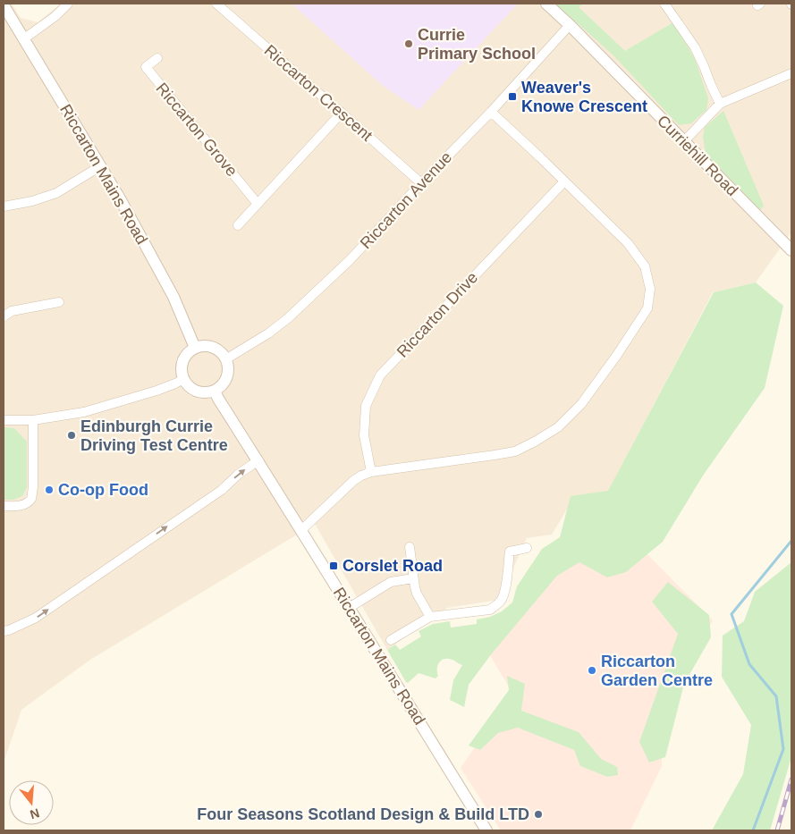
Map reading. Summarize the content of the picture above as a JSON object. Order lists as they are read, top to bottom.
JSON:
{
  "streets": {
    "street": [
      "Riccarton Crescent",
      "Riccarton Grove",
      "Curriehill Road",
      "Riccarton Mains Road",
      "Riccarton Avenue",
      "Riccarton Drive"
    ]
  },
  "crossings": [
    ["Riccarton Crescent", "Riccarton Avenue"],
    ["Curriehill Road", "Riccarton Avenue"],
    ["Riccarton Mains Road", "Riccarton Avenue"]
  ],
  "places": {
    "other": [
      "Currie Primary School",
      "Edinburgh Currie Driving Test Centre",
      "Co-op Food",
      "Riccarton Garden Centre",
      "Four Seasons Scotland Design & Build LTD"
    ],
    "transit": ["Weaver's Knowe Crescent", "Corslet Road"]
  },
  "north": "bottom"
}
